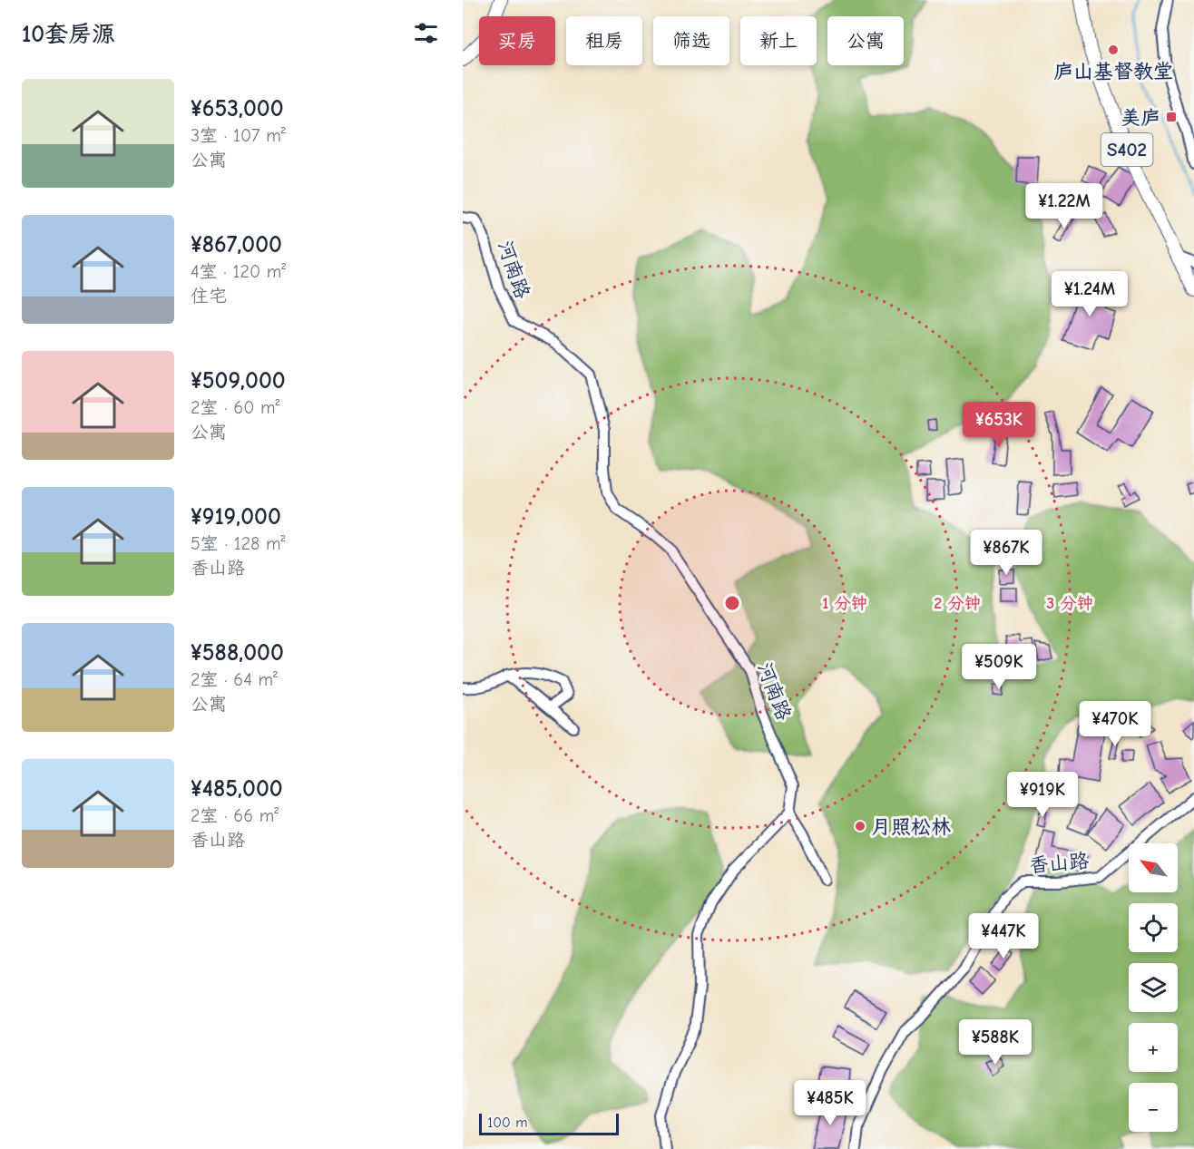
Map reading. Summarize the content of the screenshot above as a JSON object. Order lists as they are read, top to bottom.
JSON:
{
  "streets": {
    "main road": ["S402"],
    "street": ["河南路", "香山路"]
  },
  "places": {
    "other": ["庐山基督教堂", "月照松林"],
    "transit": ["美庐"]
  },
  "scale_bar": "100 m",
  "north": "top left",
  "page": {
    "heading": "10套房源",
    "chip": [
      "买房",
      "租房",
      "筛选",
      "新上",
      "公寓"
    ],
    "list": [
      {
        "name": "¥653,000",
        "note": "3室 · 107 m² · 公寓"
      },
      {
        "name": "¥867,000",
        "note": "4室 · 120 m² · 住宅"
      },
      {
        "name": "¥509,000",
        "note": "2室 · 60 m² · 公寓"
      },
      {
        "name": "¥919,000",
        "note": "5室 · 128 m² · 香山路"
      },
      {
        "name": "¥588,000",
        "note": "2室 · 64 m² · 公寓"
      },
      {
        "name": "¥485,000",
        "note": "2室 · 66 m² · 香山路"
      }
    ],
    "price": [
      "¥1.22M",
      "¥1.24M",
      "¥653K",
      "¥867K",
      "¥509K",
      "¥470K",
      "¥919K",
      "¥447K",
      "¥588K",
      "¥485K"
    ],
    "map_buttons": ["+", "−"],
    "scale": "100 m"
  },
  "rings": ["1 分钟", "2 分钟", "3 分钟"]
}
